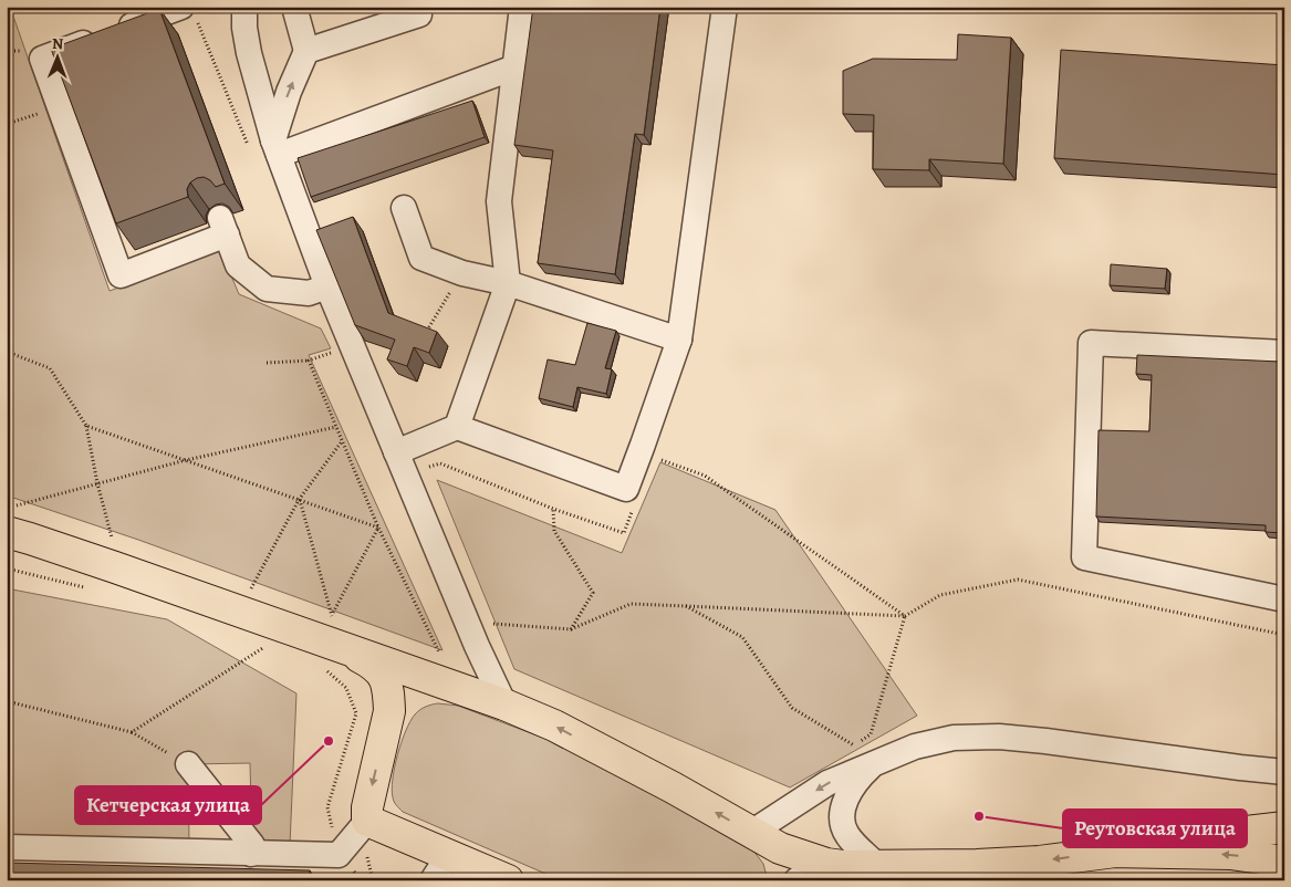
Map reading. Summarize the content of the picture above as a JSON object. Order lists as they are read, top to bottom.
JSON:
{
  "places": ["Кетчерская улица", "Реутовская улица"],
  "north": "top"
}
